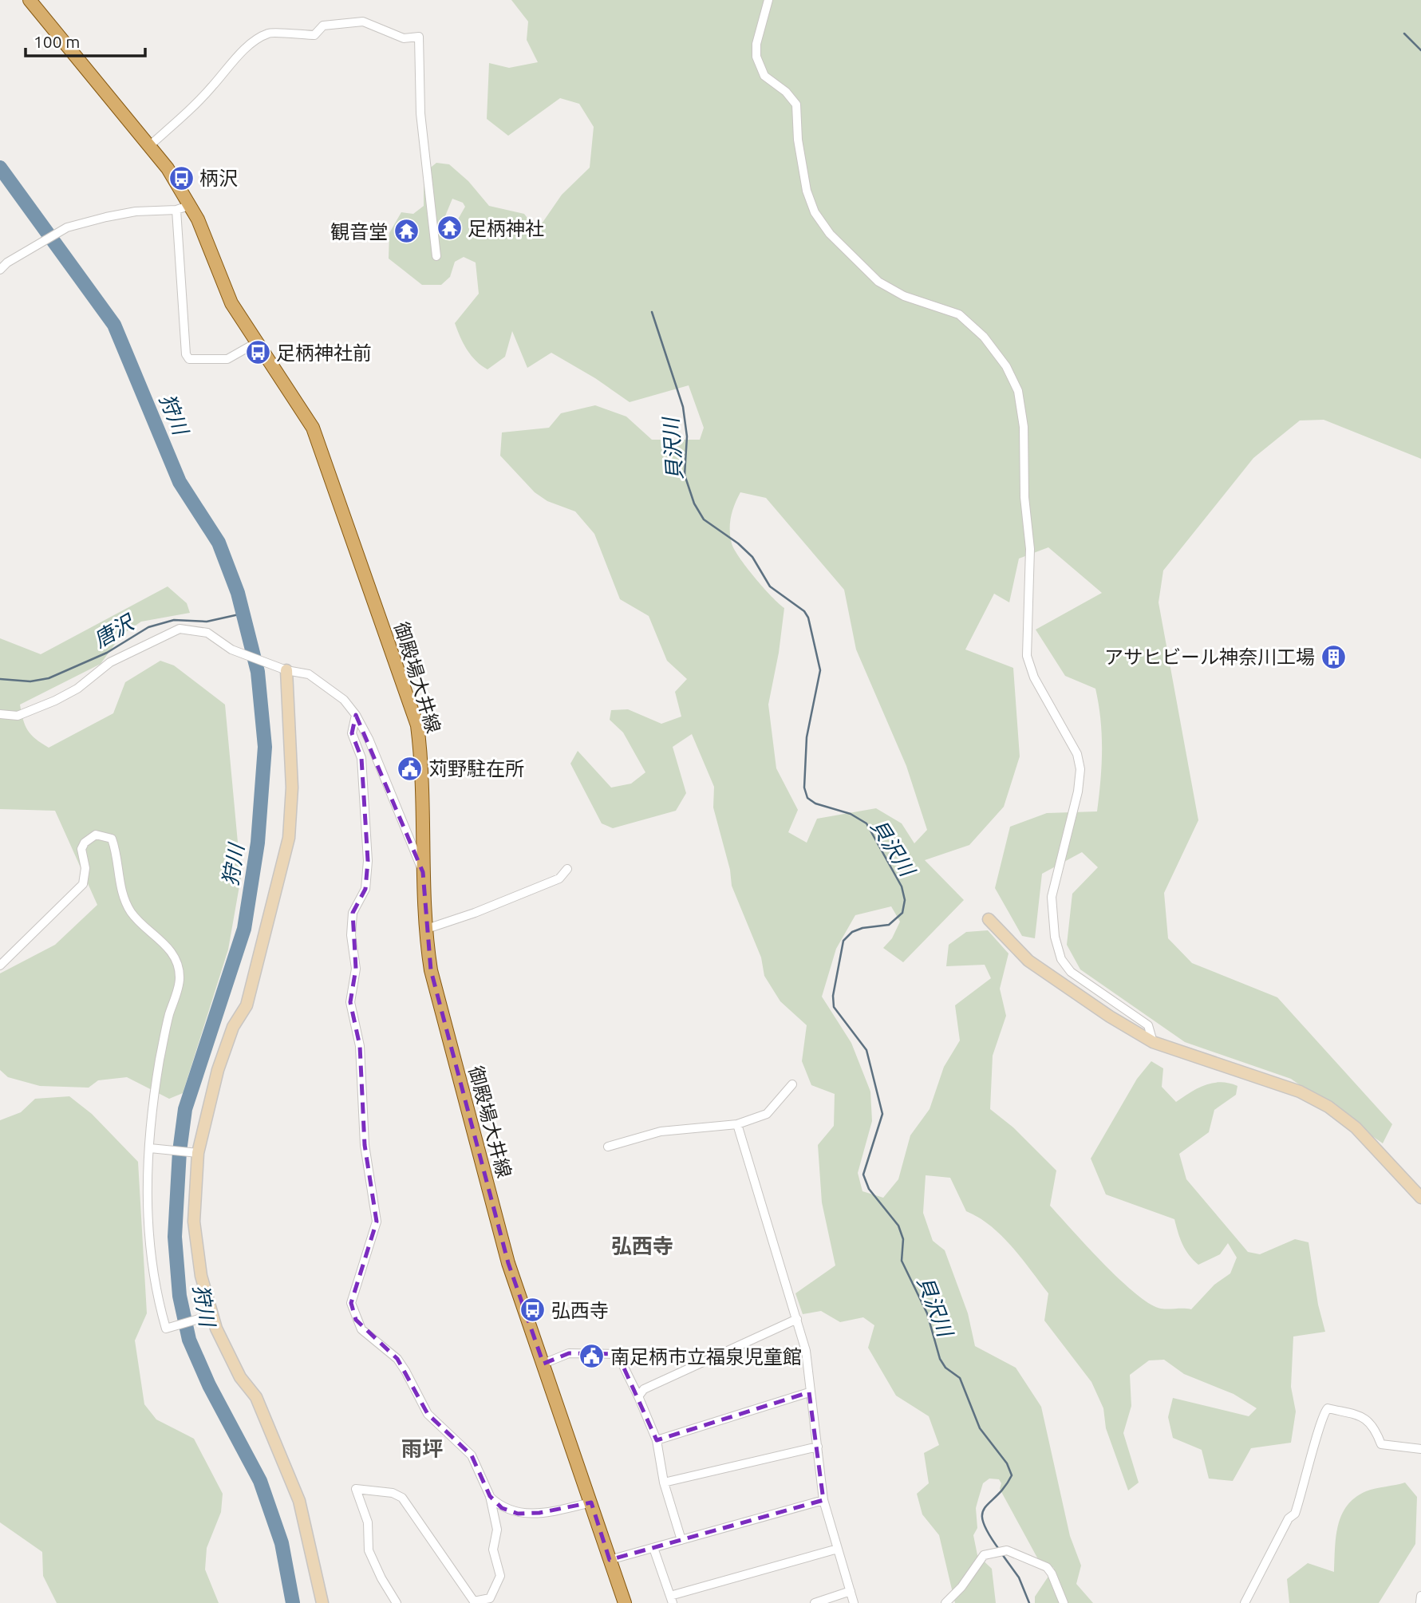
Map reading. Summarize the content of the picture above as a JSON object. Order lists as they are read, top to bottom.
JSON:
{
  "streets": {
    "main road": ["御殿場大井線"]
  },
  "districts": ["弘西寺", "雨坪"],
  "water": ["狩川", "貝沢川", "唐沢"],
  "places": {
    "bus stop": ["柄沢", "足柄神社前", "弘西寺"],
    "temple": ["足柄神社", "観音堂"],
    "building": ["アサヒビール神奈川工場"],
    "public building": ["苅野駐在所", "南足柄市立福泉児童館"]
  },
  "scale_bar": "100 m"
}
